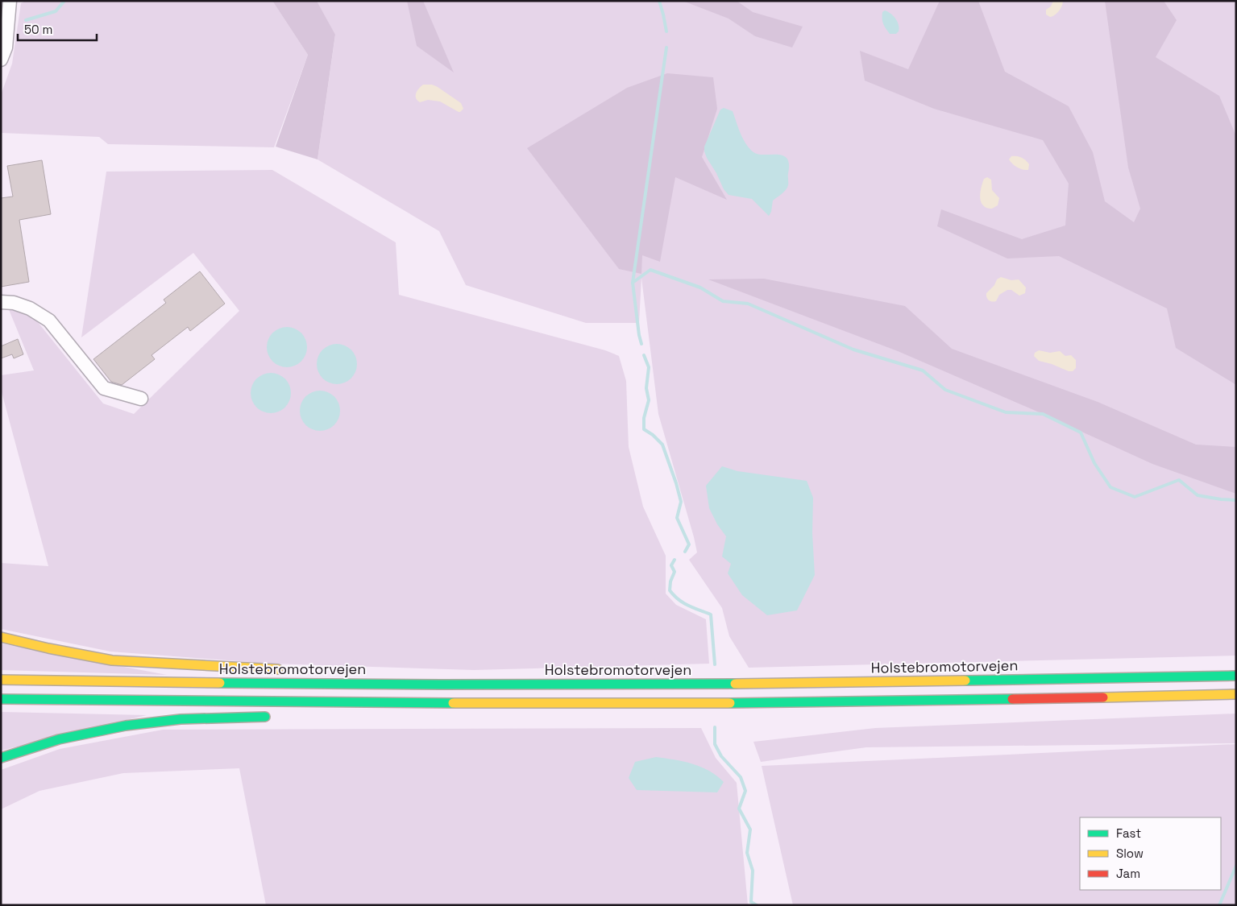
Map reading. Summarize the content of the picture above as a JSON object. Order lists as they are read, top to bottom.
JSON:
{
  "streets": {
    "highway": ["Holstebromotorvejen"]
  },
  "legend": ["Fast", "Slow", "Jam"],
  "scale_bar": "50 m"
}
